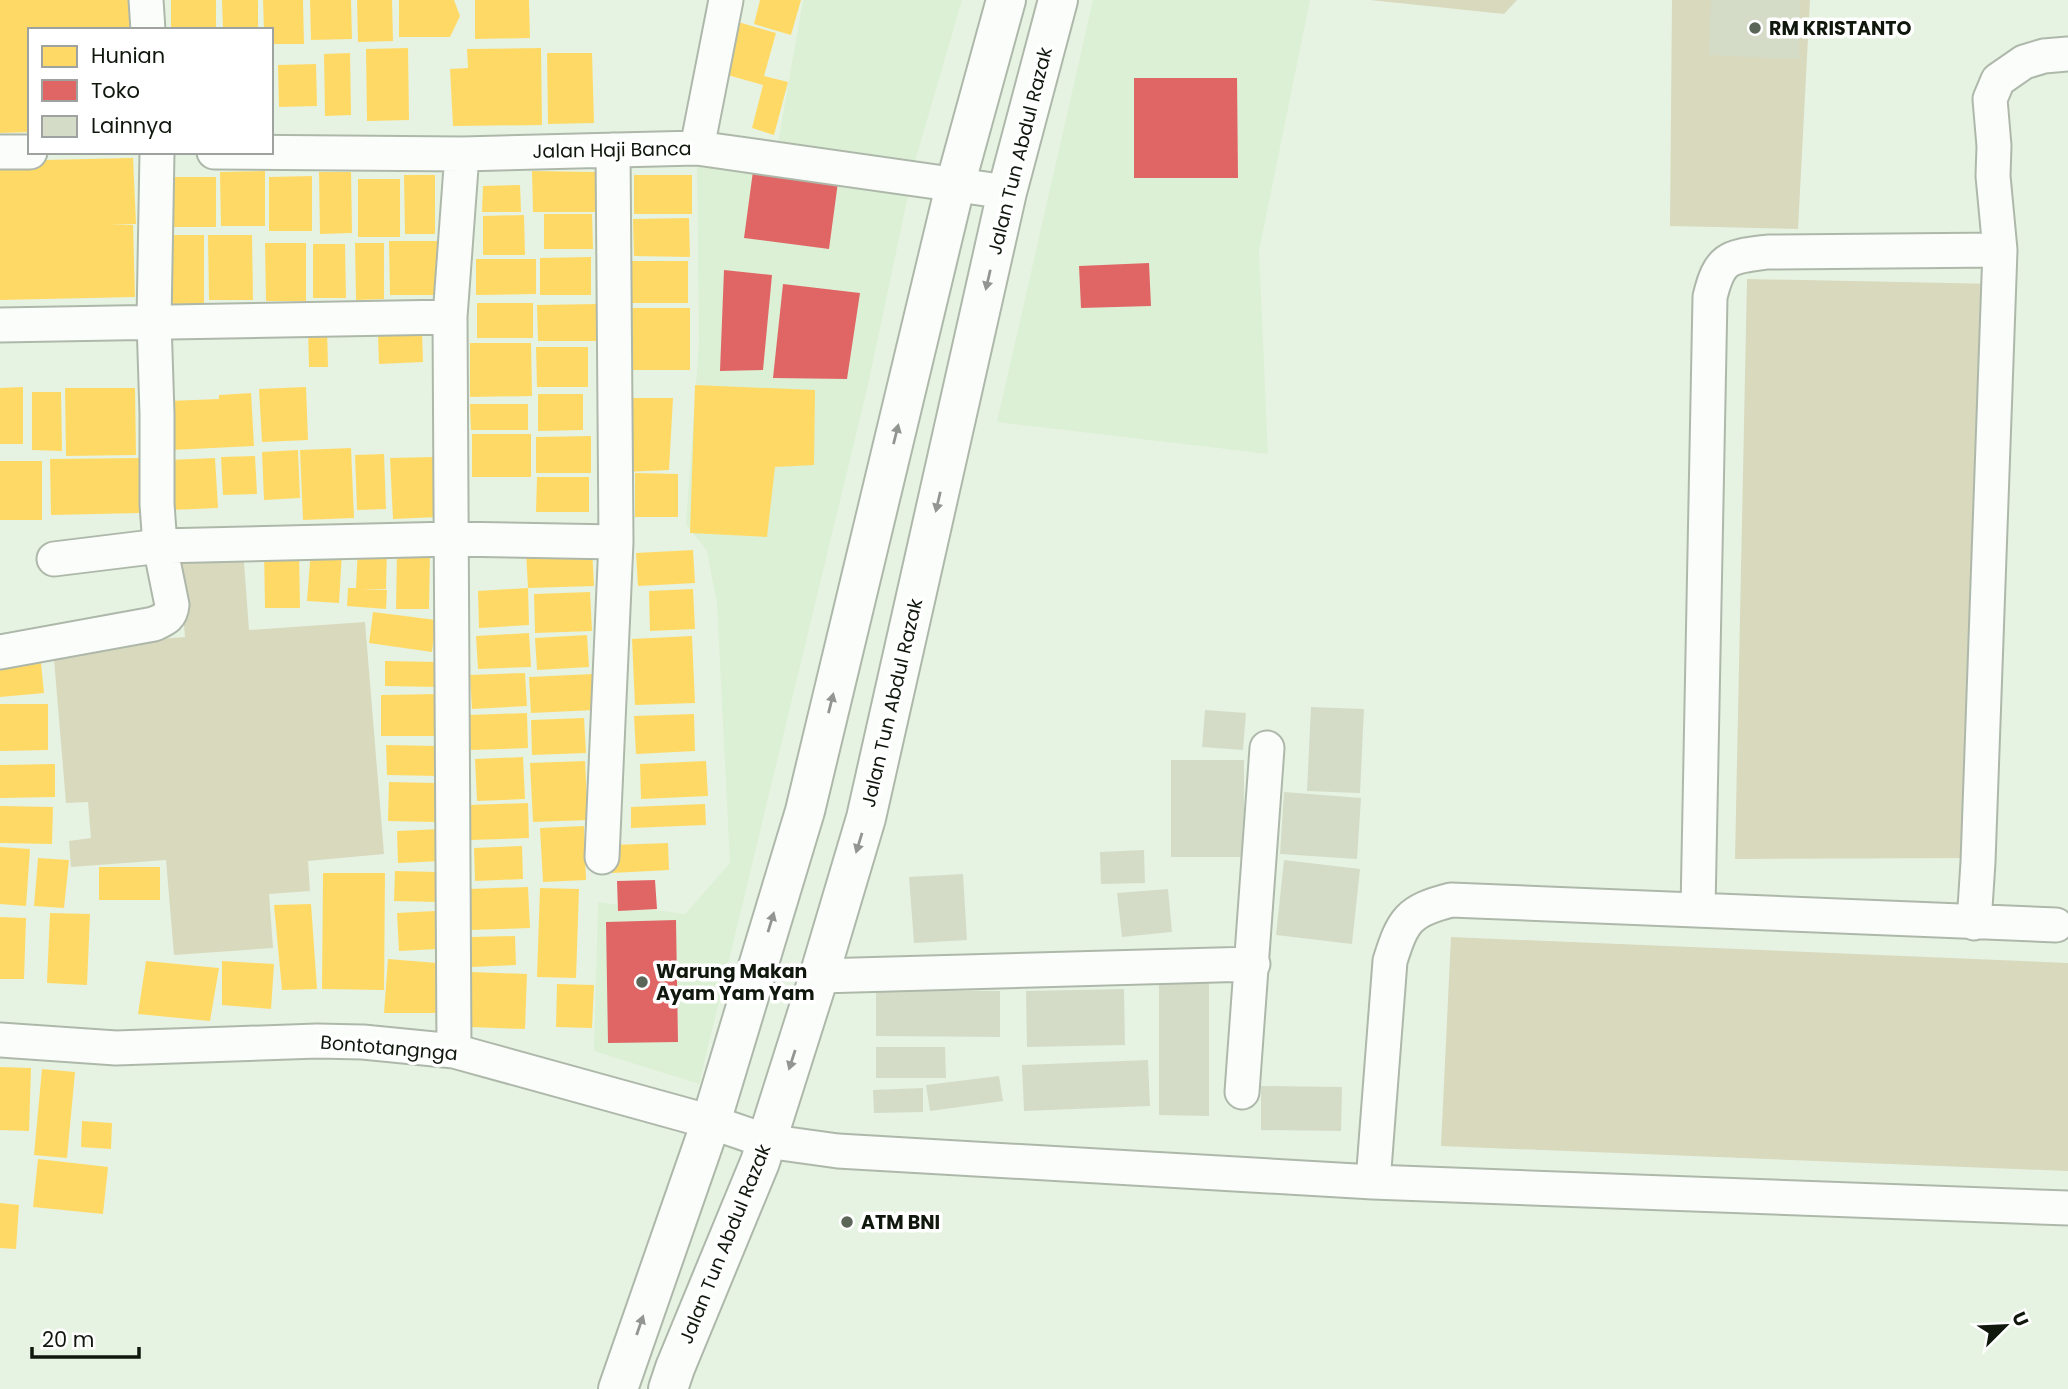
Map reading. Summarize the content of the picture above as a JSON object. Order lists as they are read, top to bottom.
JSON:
{
  "streets": {
    "main road": ["Jalan Tun Abdul Razak"],
    "street": ["Jalan Haji Banca", "Bontotangnga"]
  },
  "crossings": [
    ["Jalan Haji Banca", "Jalan Tun Abdul Razak"],
    ["Jalan Tun Abdul Razak", "Bontotangnga"]
  ],
  "places": ["RM KRISTANTO", "Warung Makan Ayam Yam Yam", "ATM BNI"],
  "legend": ["Hunian", "Toko", "Lainnya"],
  "scale_bar": "20 m",
  "north": "top right"
}
